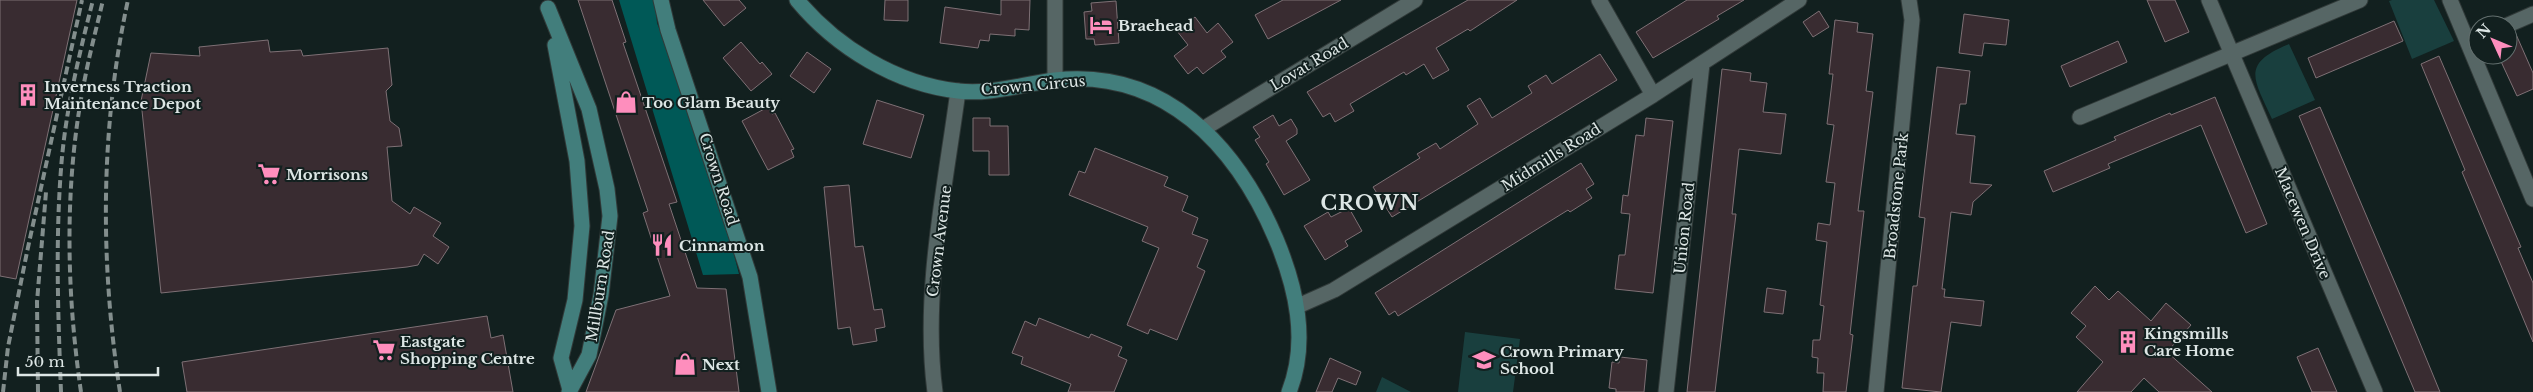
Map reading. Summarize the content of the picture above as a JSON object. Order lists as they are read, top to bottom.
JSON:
{
  "streets": {
    "street": [
      "Lovat Road",
      "Crown Circus",
      "Midmills Road",
      "Crown Road",
      "Broadstone Park",
      "Macewen Drive",
      "Union Road",
      "Crown Avenue",
      "Millburn Road"
    ]
  },
  "crossings": [
    ["Lovat Road", "Crown Circus"],
    ["Crown Circus", "Midmills Road"],
    ["Crown Circus", "Crown Avenue"],
    ["Midmills Road", "Union Road"]
  ],
  "districts": ["CROWN"],
  "places": {
    "hotel": ["Braehead"],
    "building": ["Inverness Traction Maintenance Depot", "Kingsmills Care Home"],
    "shop": ["Too Glam Beauty", "Next"],
    "supermarket": ["Morrisons", "Eastgate Shopping Centre"],
    "restaurant": ["Cinnamon"],
    "school or university": ["Crown Primary School"]
  },
  "scale_bar": "50 m",
  "north": "top left"
}
